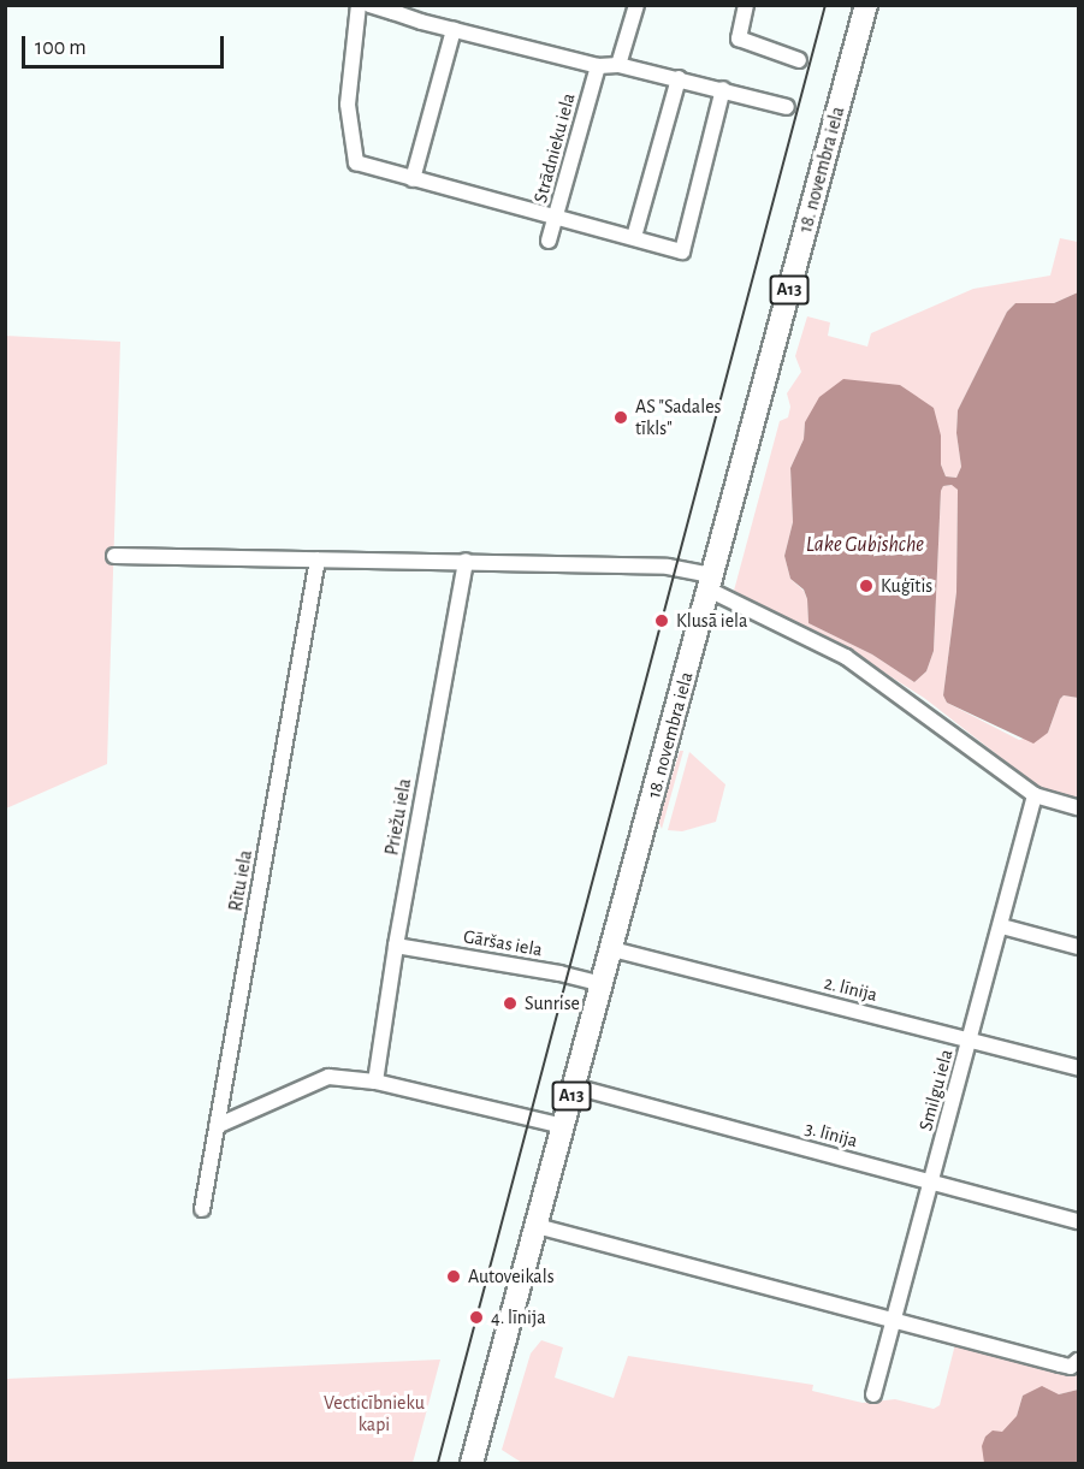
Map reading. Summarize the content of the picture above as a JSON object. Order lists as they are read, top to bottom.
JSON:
{
  "streets": {
    "main road": ["18. novembra iela", "A13"],
    "street": [
      "Strādnieku iela",
      "Priežu iela",
      "Rītu iela",
      "Gāršas iela",
      "2. līnija",
      "Smilgu iela",
      "3. līnija"
    ]
  },
  "crossings": [
    ["18. novembra iela", "Gāršas iela"],
    ["18. novembra iela", "2. līnija"],
    ["18. novembra iela", "3. līnija"],
    ["Priežu iela", "Gāršas iela"],
    ["2. līnija", "Smilgu iela"],
    ["Smilgu iela", "3. līnija"]
  ],
  "water": ["Lake Gubishche"],
  "parks": ["Vecticībnieku kapi"],
  "places": [
    "AS \"Sadales tīkls\"",
    "Kuģītis",
    "Klusā iela",
    "Sunrise",
    "Autoveikals",
    "4. līnija"
  ],
  "scale_bar": "100 m"
}
